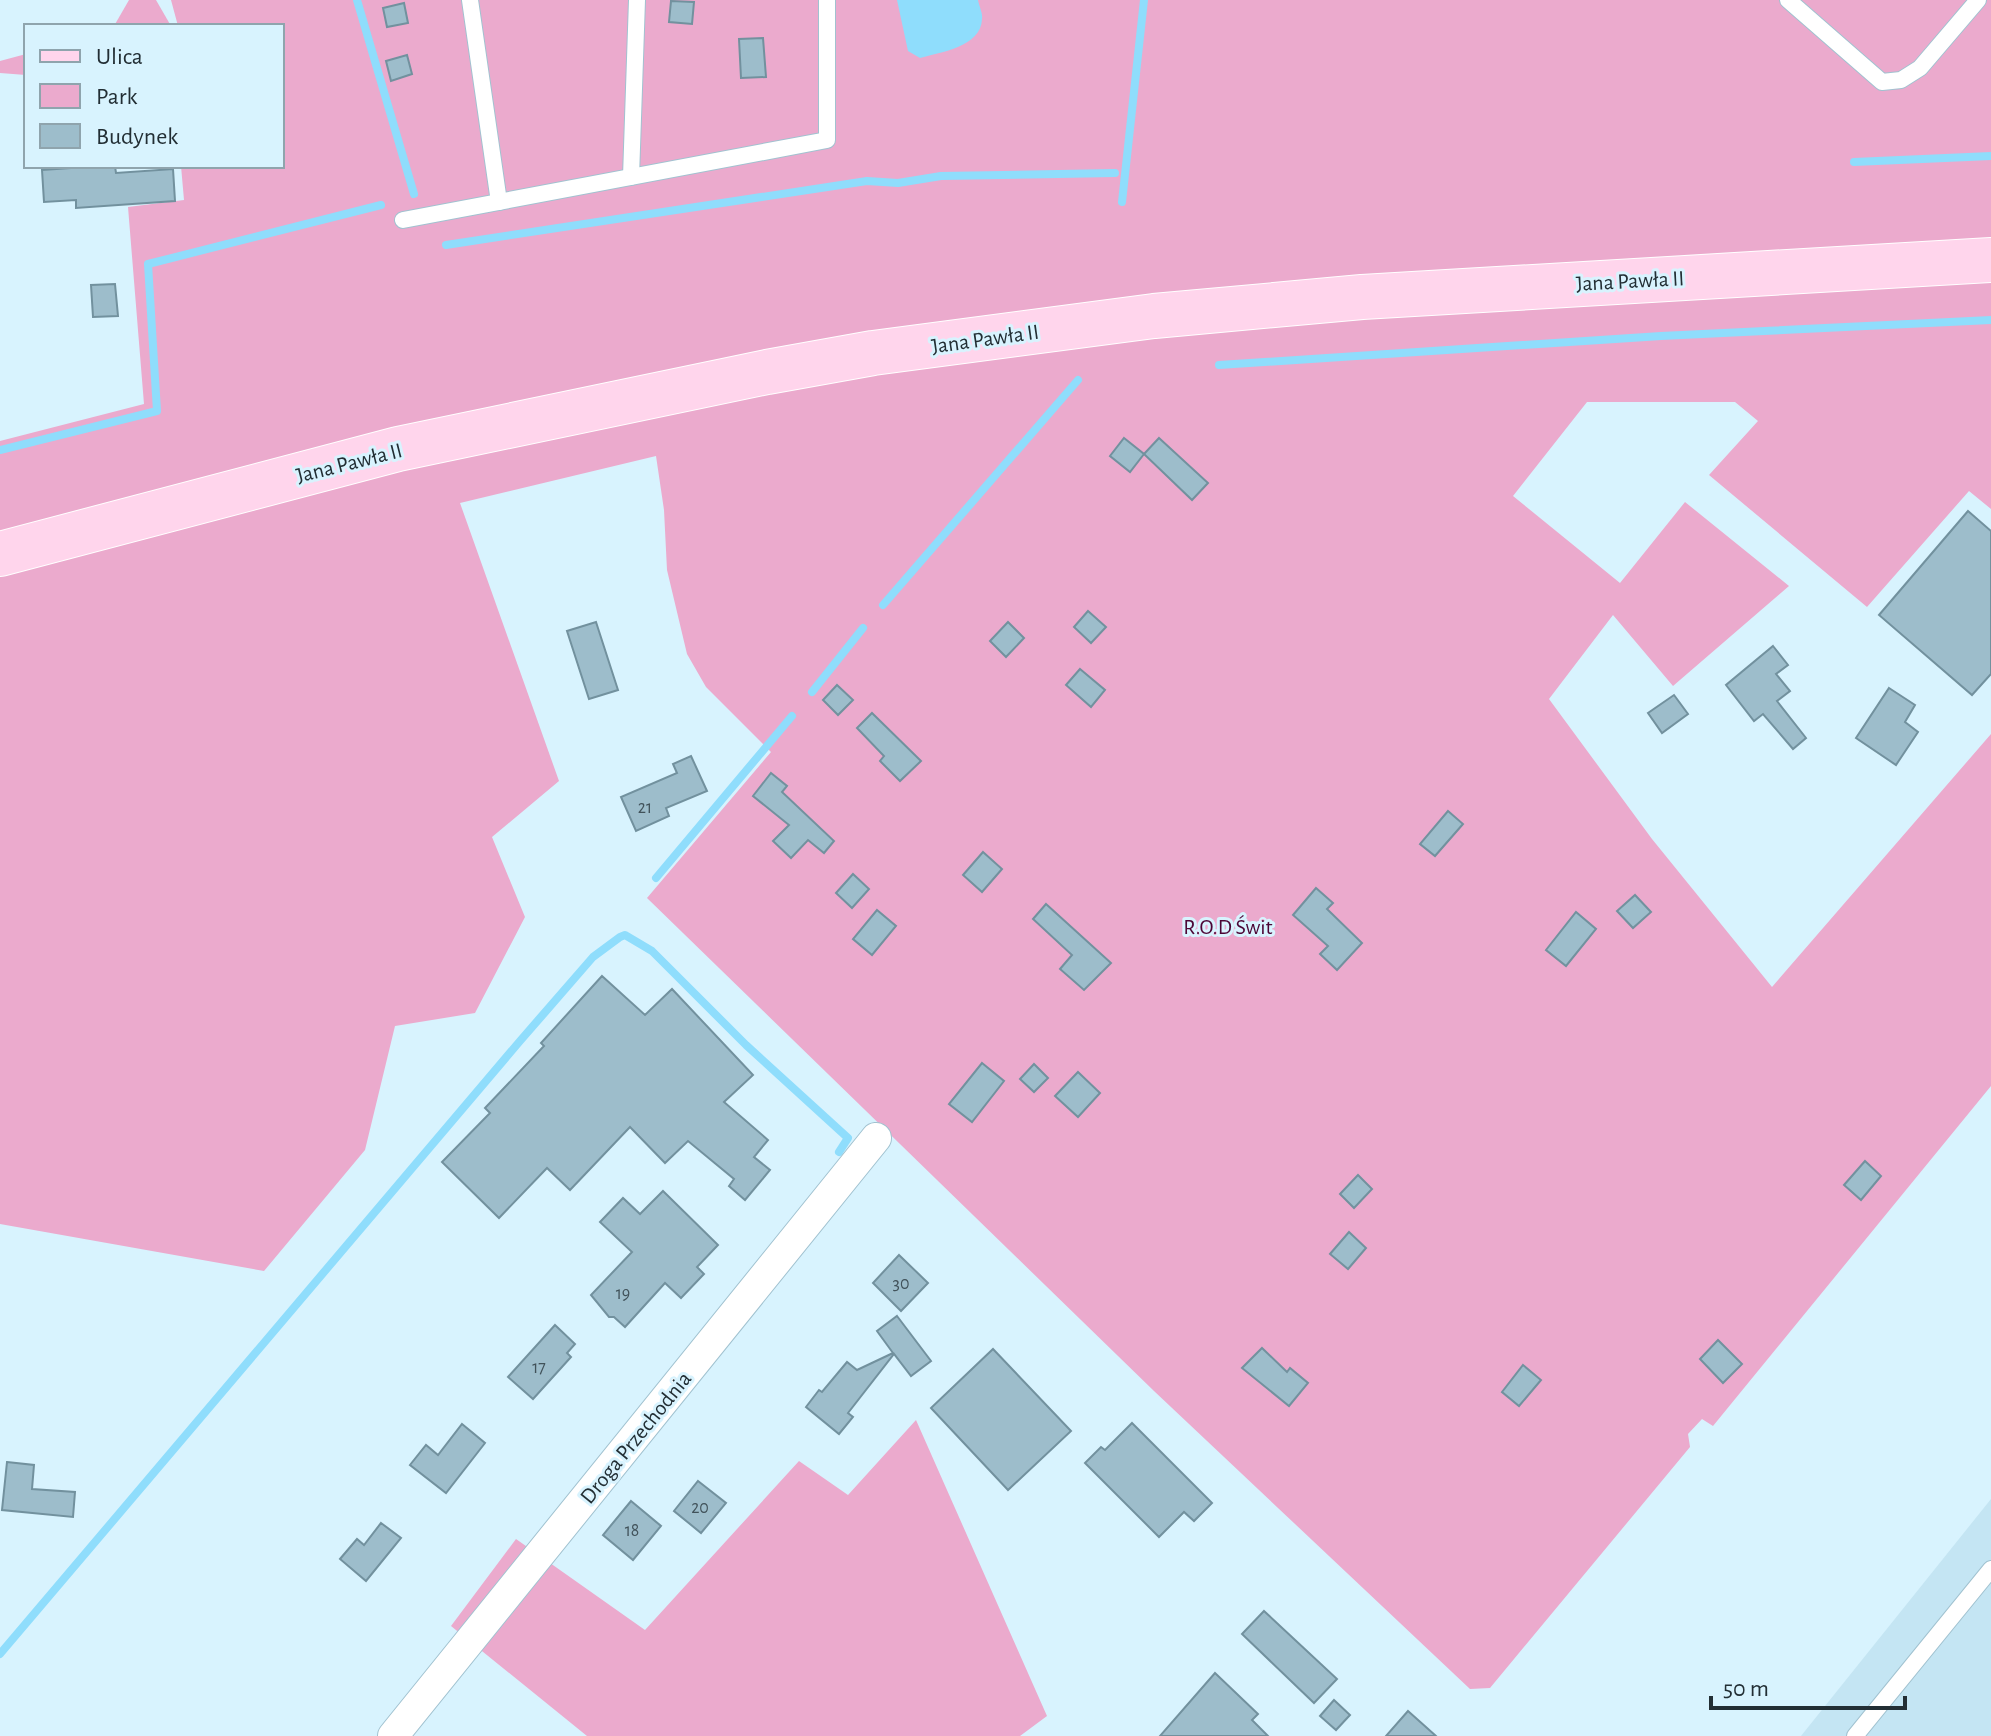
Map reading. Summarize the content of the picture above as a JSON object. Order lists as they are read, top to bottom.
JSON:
{
  "streets": {
    "main road": ["Jana Pawła II"],
    "street": ["Droga Przechodnia"]
  },
  "parks": ["R.O.D Świt"],
  "house_numbers": [
    "21",
    "30",
    "19",
    "17",
    "20",
    "18"
  ],
  "legend": ["Ulica", "Park", "Budynek"],
  "scale_bar": "50 m"
}
